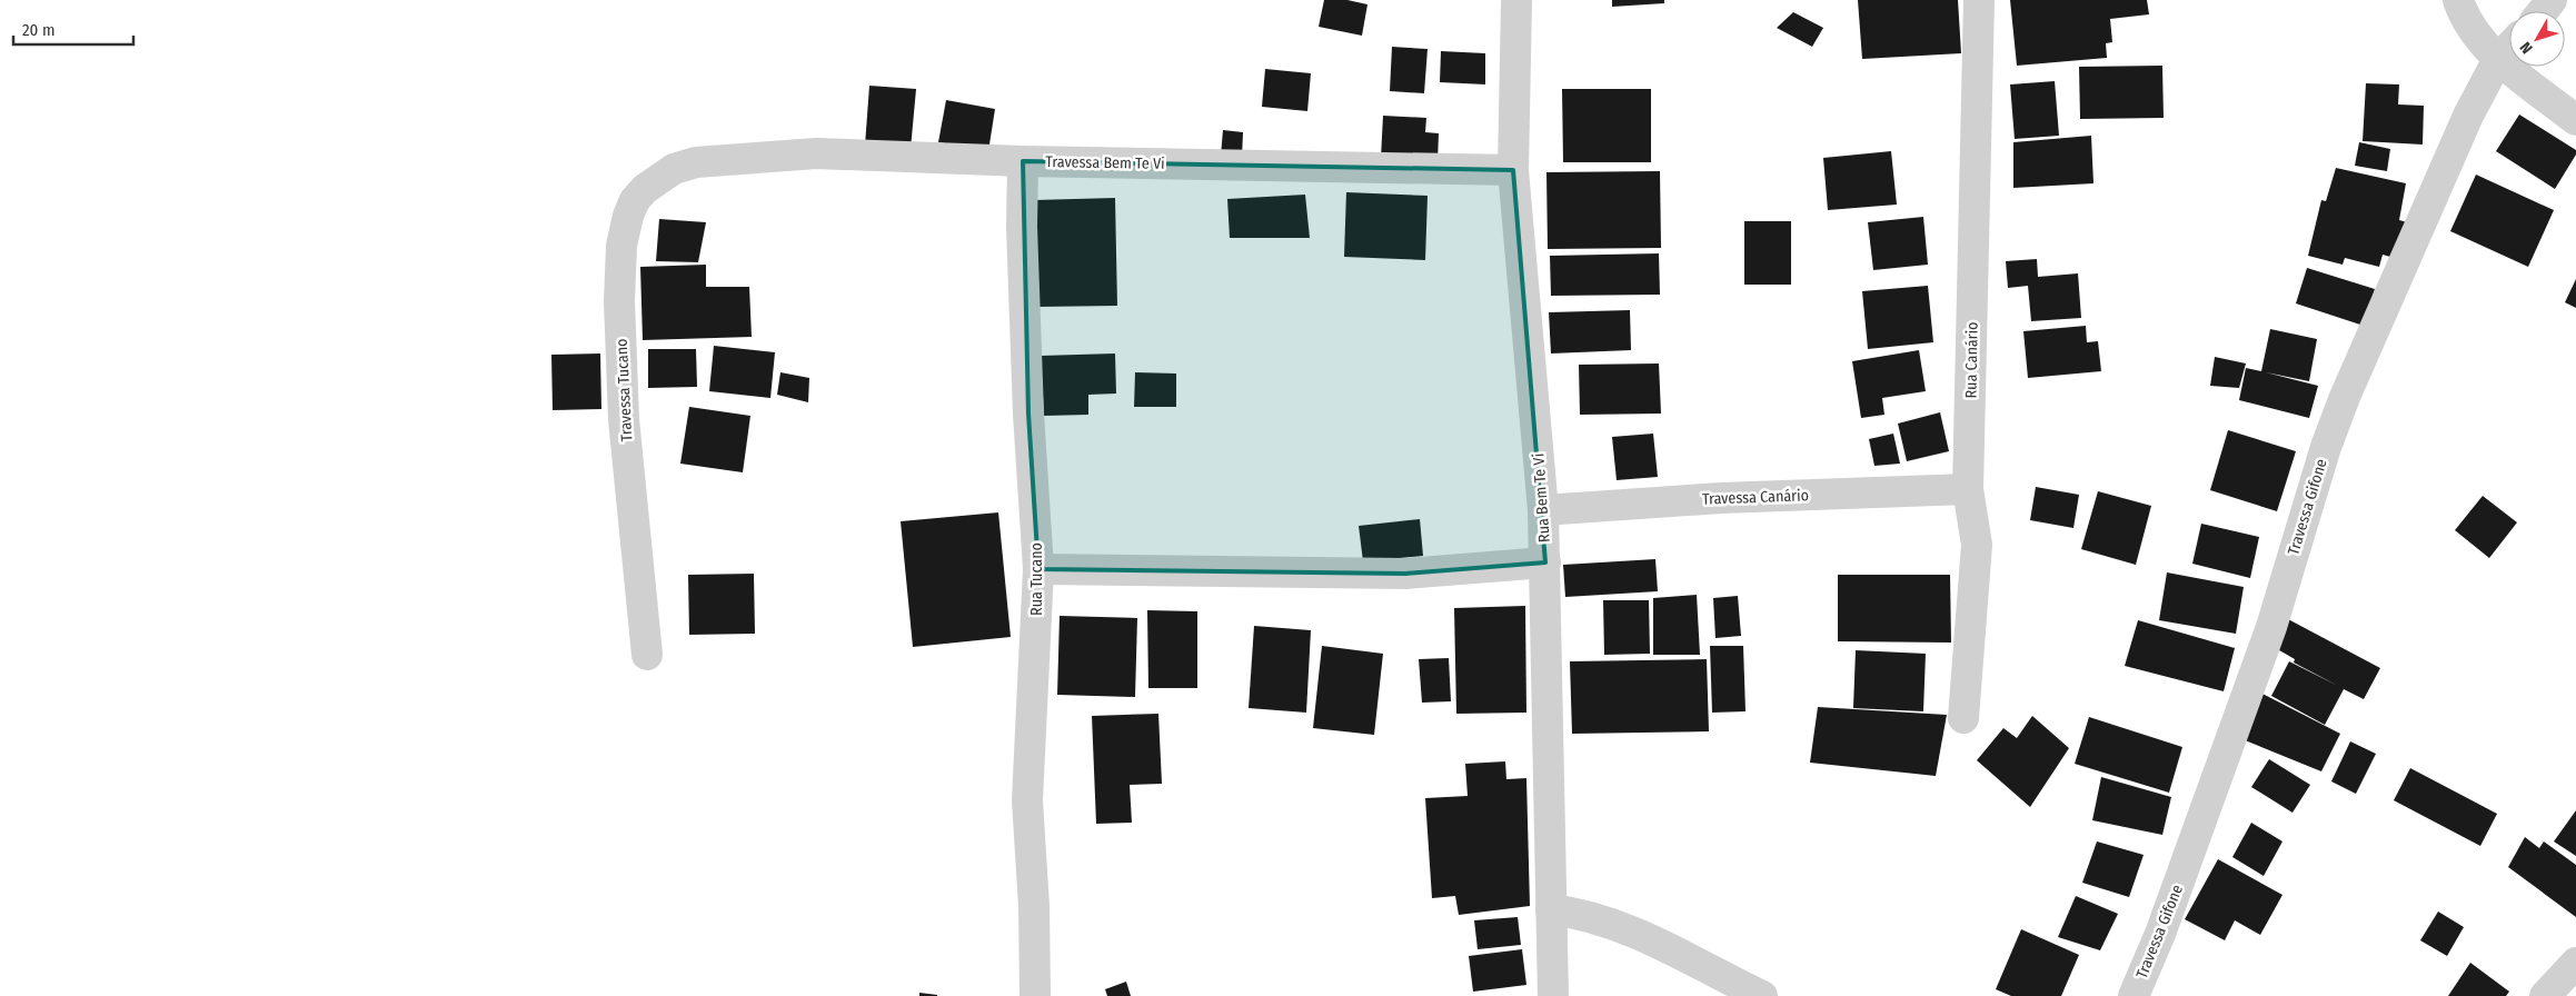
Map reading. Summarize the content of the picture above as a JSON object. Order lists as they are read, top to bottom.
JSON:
{
  "streets": {
    "street": [
      "Travessa Bem Te Vi",
      "Rua Canário",
      "Travessa Tucano",
      "Travessa Canário",
      "Rua Bem Te Vi",
      "Travessa Gifone",
      "Rua Tucano"
    ]
  },
  "crossings": [
    ["Travessa Bem Te Vi", "Travessa Tucano"],
    ["Travessa Bem Te Vi", "Rua Bem Te Vi"],
    ["Travessa Bem Te Vi", "Rua Tucano"],
    ["Rua Canário", "Travessa Canário"],
    ["Travessa Canário", "Rua Bem Te Vi"]
  ],
  "scale_bar": "20 m",
  "north": "bottom left"
}
